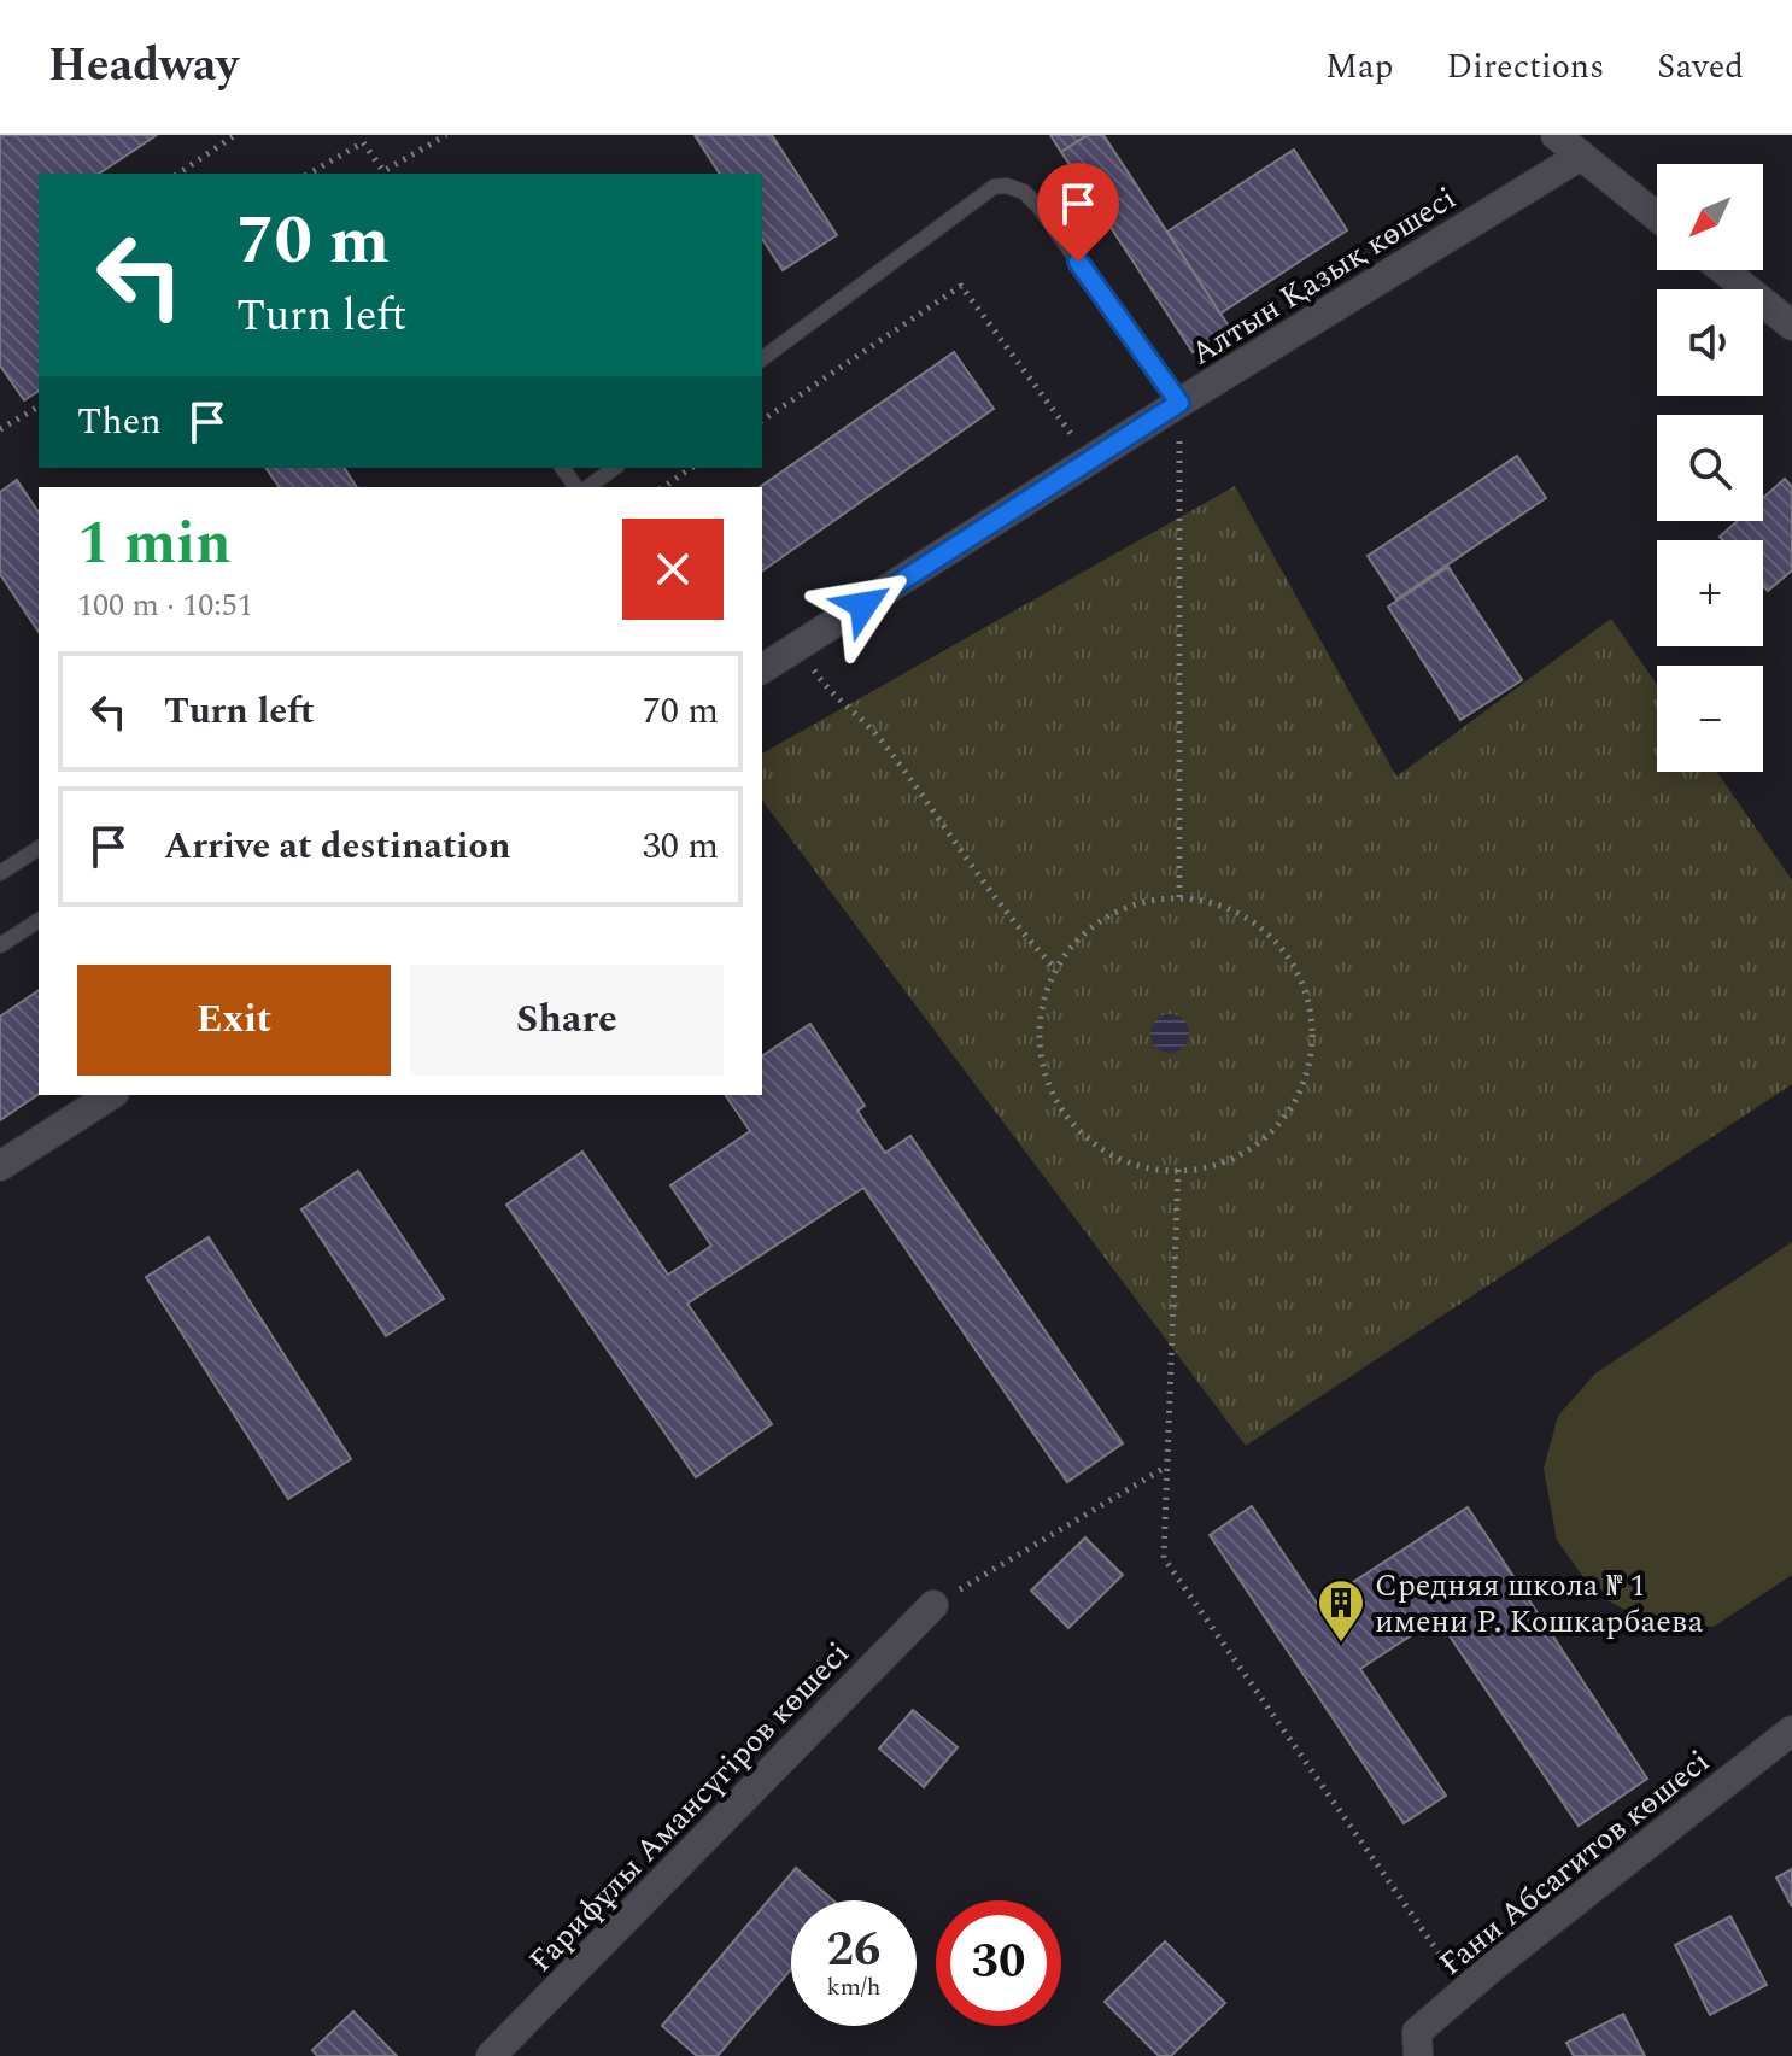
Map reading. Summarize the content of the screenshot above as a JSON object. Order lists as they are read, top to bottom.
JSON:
{
  "streets": {
    "street": ["Алтын Қазық көшесі", "Ғарифұлы Амансүгіров көшесі", "Ғани Абсагитов көшесі"]
  },
  "places": {
    "building": ["Средняя школа № 1 имени Р. Кошкарбаева"]
  },
  "north": "bottom left",
  "page": {
    "header": "Headway",
    "nav": ["Map", "Directions", "Saved"],
    "map_buttons": ["+", "−"],
    "turn": ["70 m", "Turn left"],
    "then": "Then",
    "heading": ["1 min", "100 m · 10:51"],
    "list": [
      {
        "name": "Turn left",
        "value": "70 m"
      },
      {
        "name": "Arrive at destination",
        "value": "30 m"
      }
    ],
    "buttons": ["Exit", "Share"],
    "speed": "26 km/h",
    "limit": "30"
  }
}
